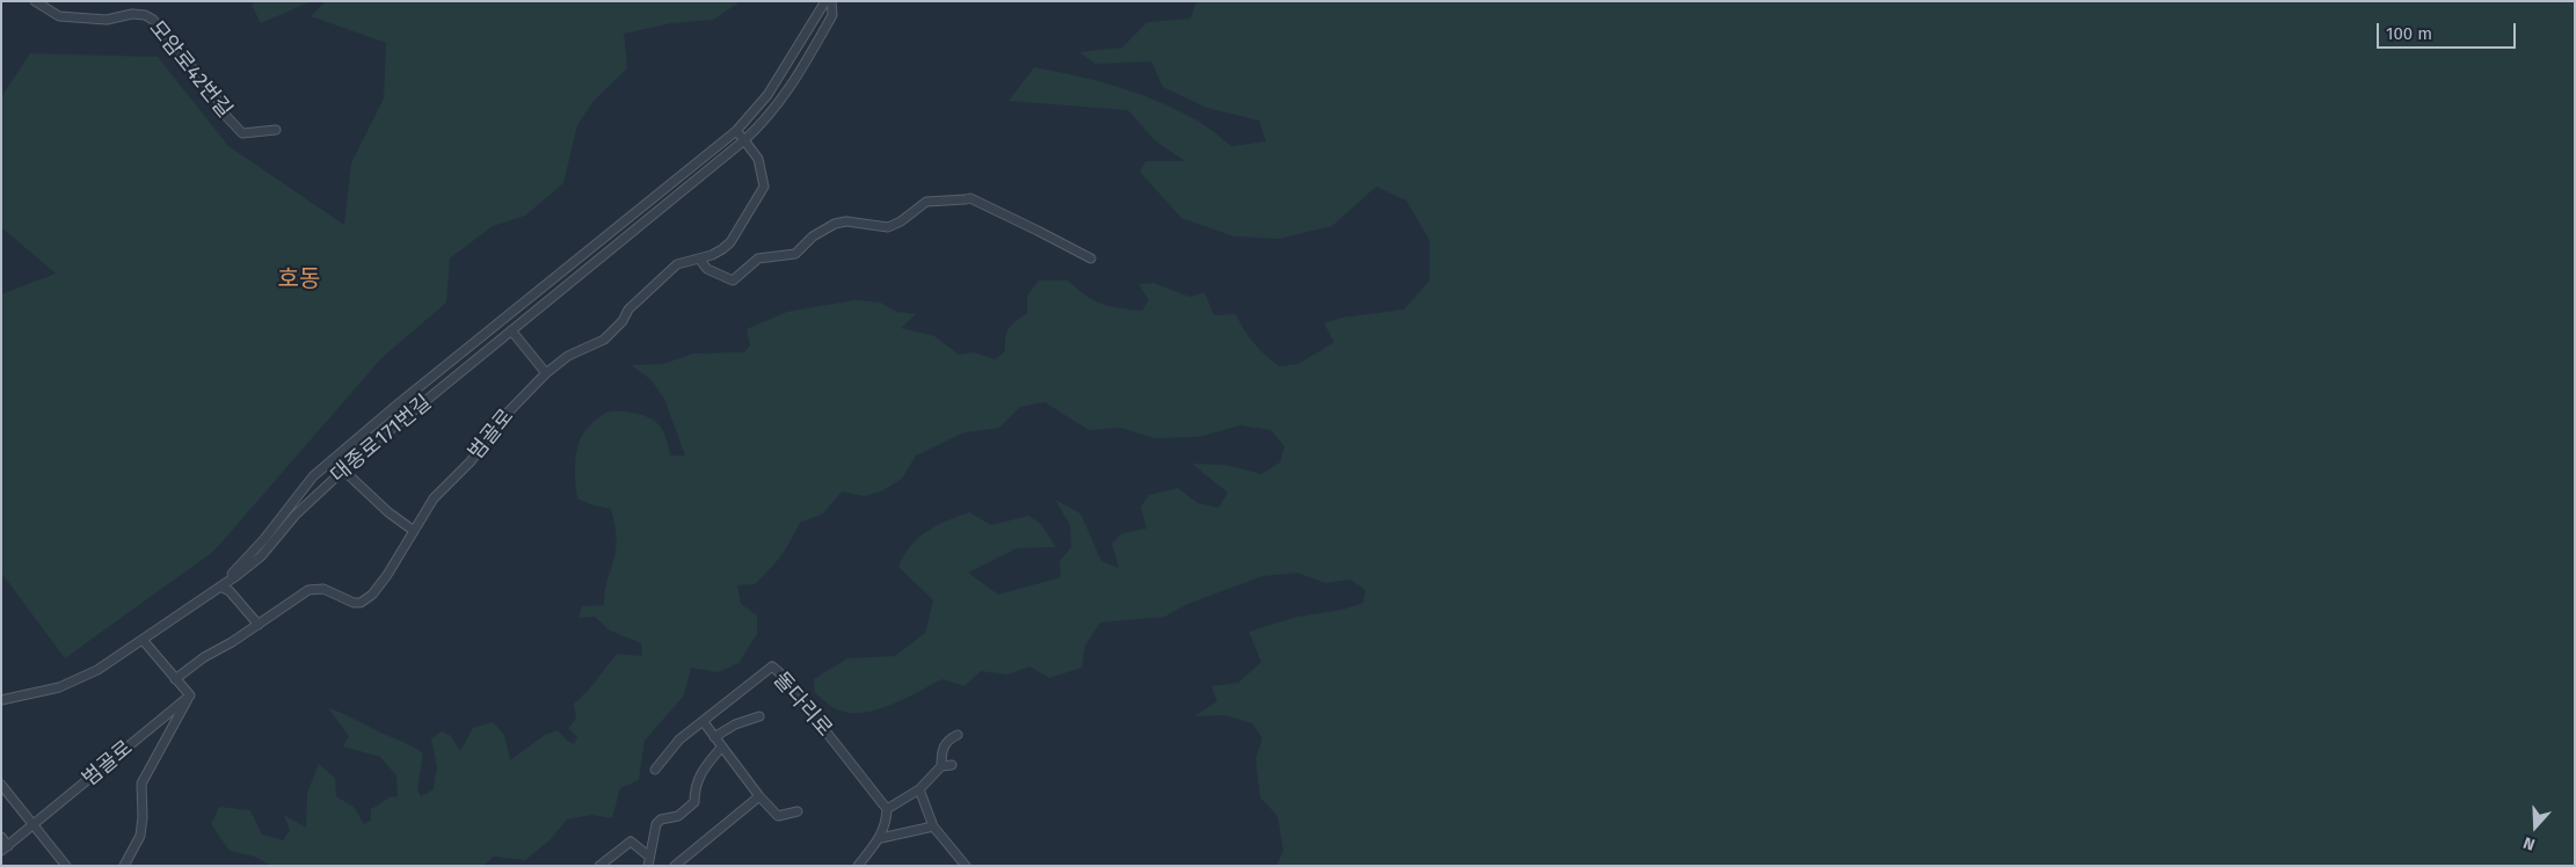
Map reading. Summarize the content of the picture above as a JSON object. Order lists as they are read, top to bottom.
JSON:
{
  "streets": {
    "street": [
      "모암로42번길",
      "범골로",
      "대종로171번길",
      "돌다리로"
    ]
  },
  "crossings": [
    ["범골로", "대종로171번길"]
  ],
  "districts": ["호동"],
  "scale_bar": "100 m",
  "north": "bottom"
}
